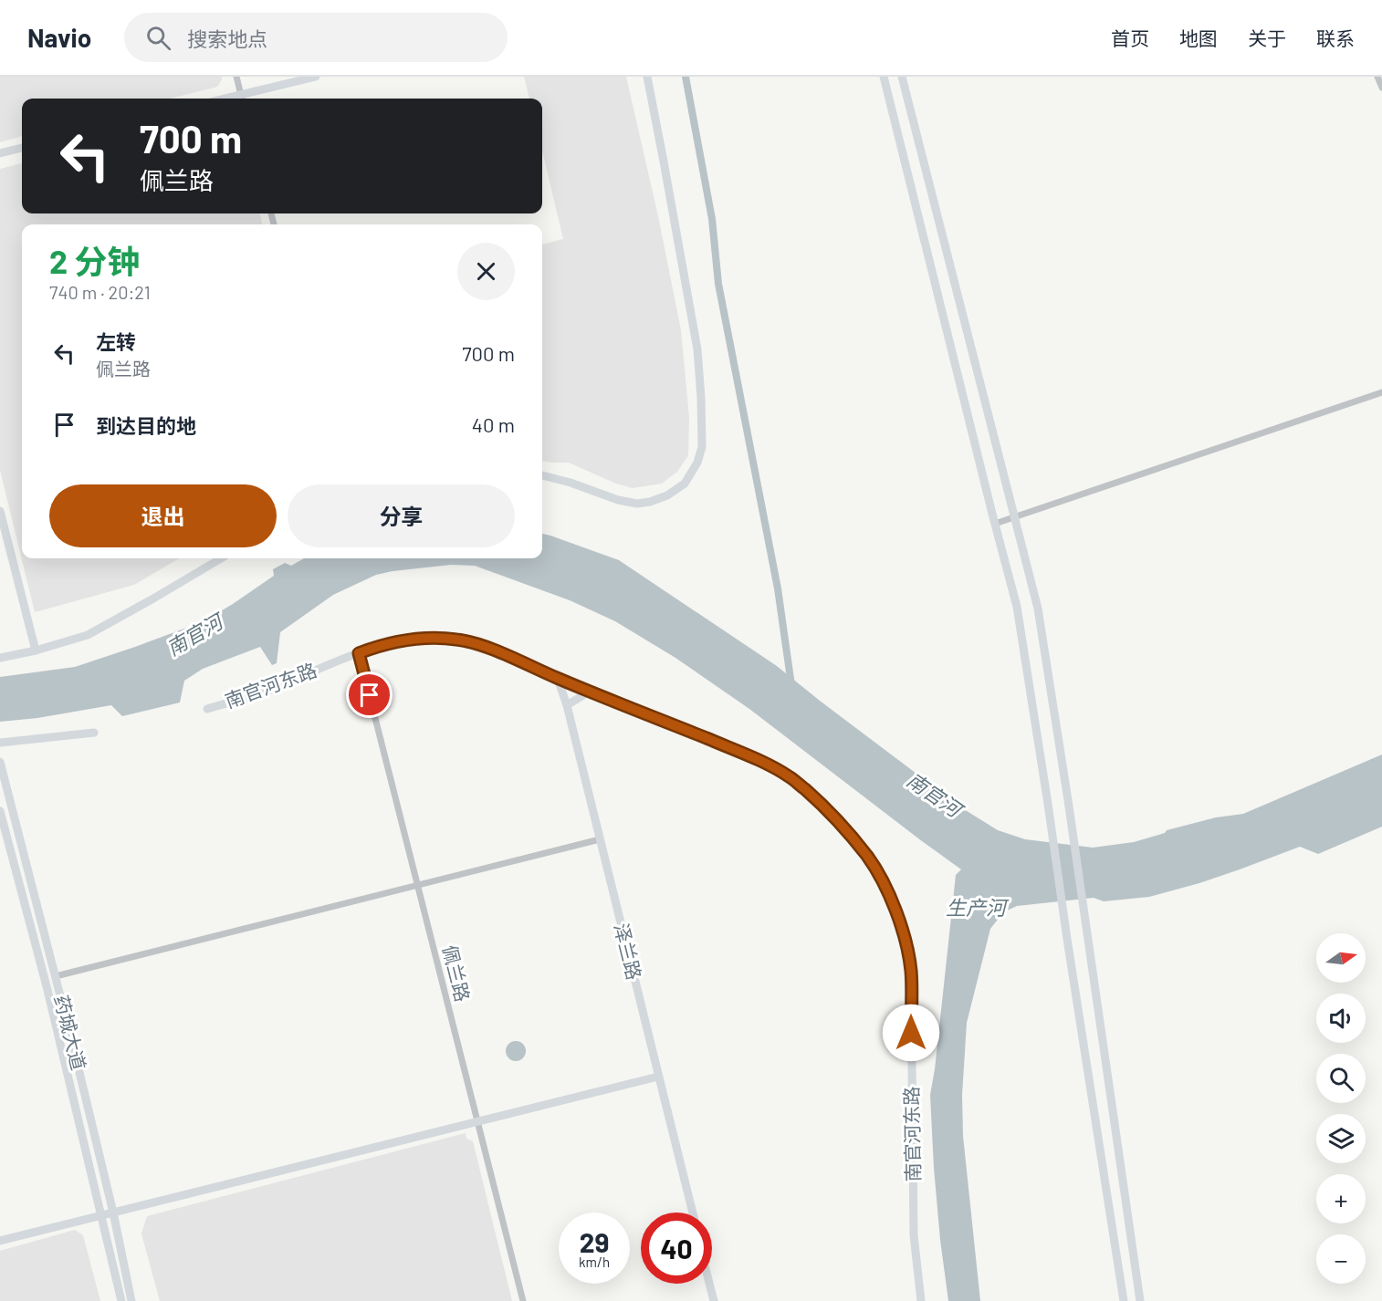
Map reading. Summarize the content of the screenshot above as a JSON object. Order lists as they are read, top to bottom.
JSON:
{
  "streets": {
    "street": [
      "南官河东路",
      "泽兰路",
      "佩兰路",
      "药城大道"
    ]
  },
  "crossings": [
    ["南官河东路", "泽兰路"],
    ["南官河东路", "佩兰路"]
  ],
  "water": ["南官河", "生产河"],
  "north": "right",
  "page": {
    "header": "Navio",
    "search": "搜索地点",
    "nav": [
      "首页",
      "地图",
      "关于",
      "联系"
    ],
    "turn": ["700 m", "佩兰路"],
    "heading": ["2 分钟", "740 m · 20:21"],
    "list": [
      {
        "name": "左转",
        "note": "佩兰路",
        "value": "700 m"
      },
      {
        "name": "到达目的地",
        "value": "40 m"
      }
    ],
    "buttons": ["退出", "分享"],
    "map_buttons": ["+", "−"],
    "speed": "29 km/h",
    "limit": "40"
  }
}
